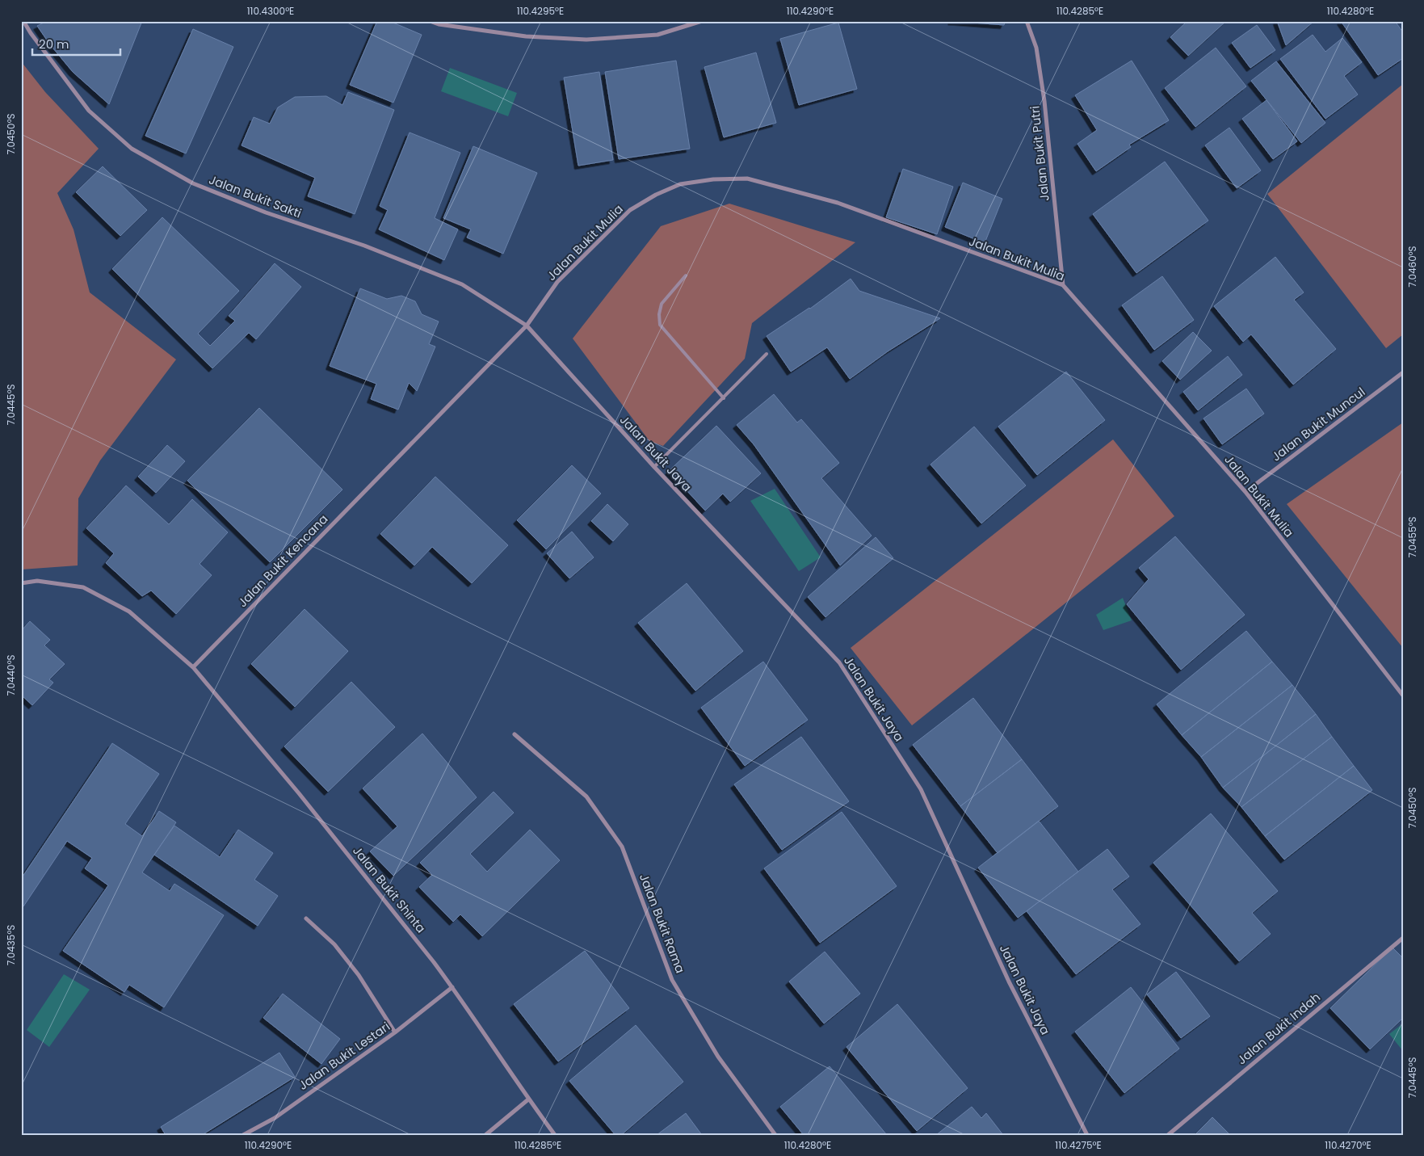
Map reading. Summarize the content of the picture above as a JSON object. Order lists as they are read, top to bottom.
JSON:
{
  "streets": {
    "street": [
      "Jalan Bukit Putri",
      "Jalan Bukit Sakti",
      "Jalan Bukit Mulia",
      "Jalan Bukit Muncul",
      "Jalan Bukit Jaya",
      "Jalan Bukit Kencana",
      "Jalan Bukit Shinta",
      "Jalan Bukit Rama",
      "Jalan Bukit Indah",
      "Jalan Bukit Lestari"
    ]
  },
  "crossings": [
    ["Jalan Bukit Putri", "Jalan Bukit Mulia"],
    ["Jalan Bukit Sakti", "Jalan Bukit Mulia"],
    ["Jalan Bukit Sakti", "Jalan Bukit Jaya"],
    ["Jalan Bukit Sakti", "Jalan Bukit Kencana"],
    ["Jalan Bukit Mulia", "Jalan Bukit Muncul"],
    ["Jalan Bukit Mulia", "Jalan Bukit Jaya"],
    ["Jalan Bukit Mulia", "Jalan Bukit Kencana"],
    ["Jalan Bukit Jaya", "Jalan Bukit Kencana"],
    ["Jalan Bukit Kencana", "Jalan Bukit Shinta"],
    ["Jalan Bukit Shinta", "Jalan Bukit Lestari"]
  ],
  "scale_bar": "20 m",
  "coordinates": [
    "110.4300°E",
    "110.4295°E",
    "110.4290°E",
    "110.4285°E",
    "110.4280°E",
    "7.0450°S",
    "7.0460°S",
    "7.0445°S",
    "7.0455°S",
    "7.0440°S",
    "7.0435°S",
    "110.4275°E",
    "110.4270°E"
  ]
}
